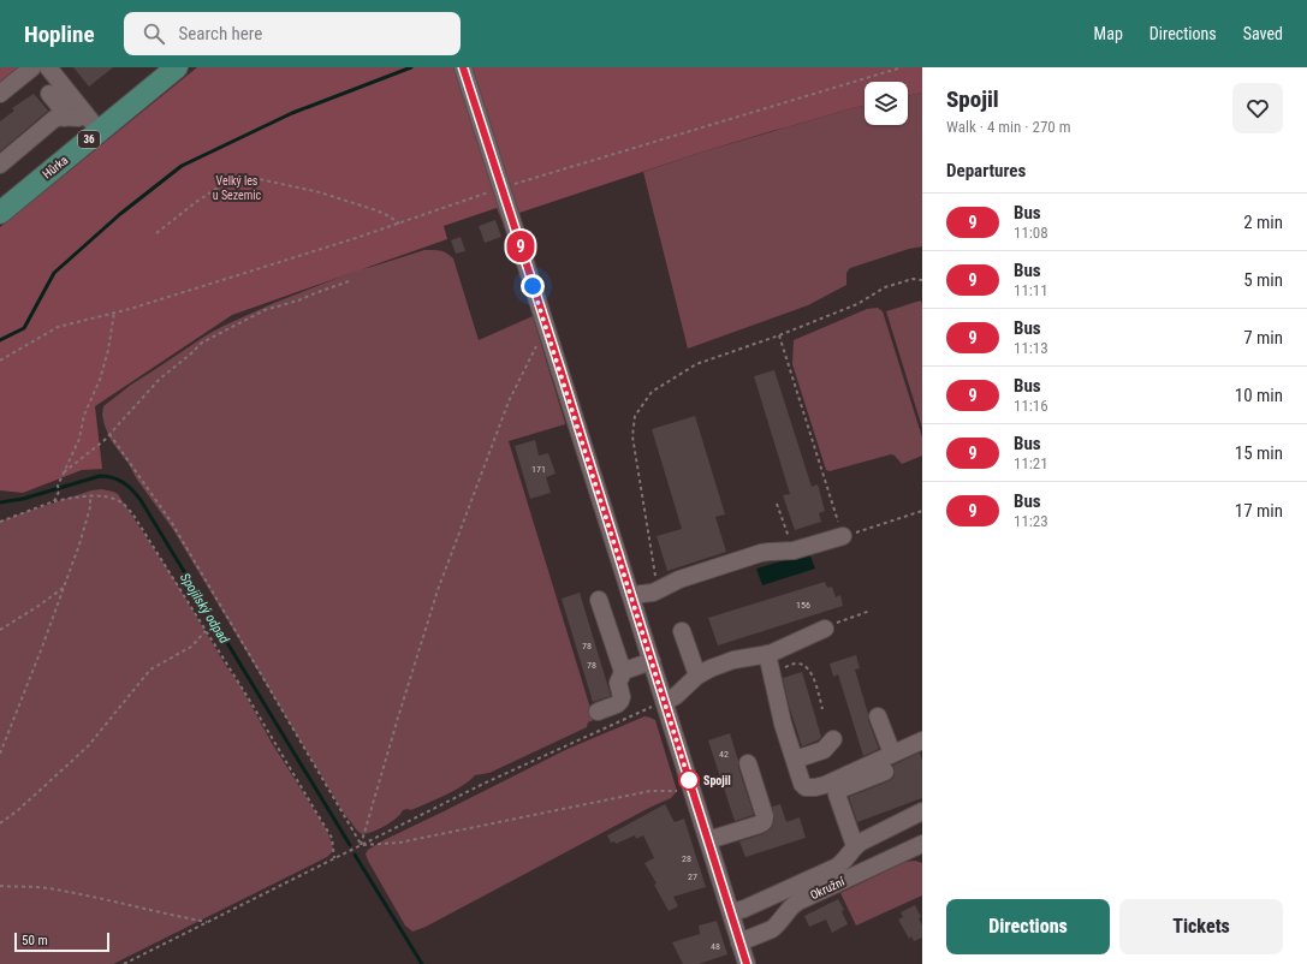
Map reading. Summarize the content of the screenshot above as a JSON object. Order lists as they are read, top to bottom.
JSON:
{
  "streets": {
    "main road": ["36", "Hůrka"],
    "street": ["Okružní"]
  },
  "water": ["Spojilský odpad"],
  "parks": ["Velký les u Sezemic"],
  "places": ["Spojil"],
  "lines": ["bus line 9"],
  "house_numbers": [
    "171",
    "156",
    "78",
    "78",
    "42",
    "28",
    "27",
    "48"
  ],
  "scale_bar": "50 m",
  "page": {
    "header": "Hopline",
    "search": "Search here",
    "nav": ["Map", "Directions", "Saved"],
    "on_map": "9",
    "heading": [
      ["Spojil", "Walk · 4 min · 270 m"],
      "Departures"
    ],
    "list": [
      {
        "mark": "9",
        "name": "Bus",
        "note": "11:08",
        "value": "2 min"
      },
      {
        "mark": "9",
        "name": "Bus",
        "note": "11:11",
        "value": "5 min"
      },
      {
        "mark": "9",
        "name": "Bus",
        "note": "11:13",
        "value": "7 min"
      },
      {
        "mark": "9",
        "name": "Bus",
        "note": "11:16",
        "value": "10 min"
      },
      {
        "mark": "9",
        "name": "Bus",
        "note": "11:21",
        "value": "15 min"
      },
      {
        "mark": "9",
        "name": "Bus",
        "note": "11:23",
        "value": "17 min"
      }
    ],
    "buttons": ["Directions", "Tickets"],
    "scale": "50 m"
  }
}
